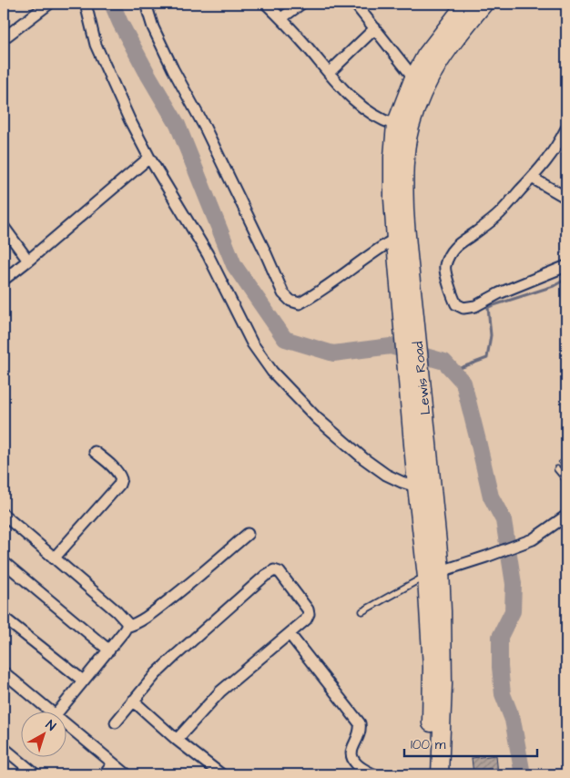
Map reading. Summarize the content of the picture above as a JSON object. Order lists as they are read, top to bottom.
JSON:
{
  "streets": {
    "main road": ["Lewis Road"]
  },
  "scale_bar": "100 m",
  "north": "top right"
}
